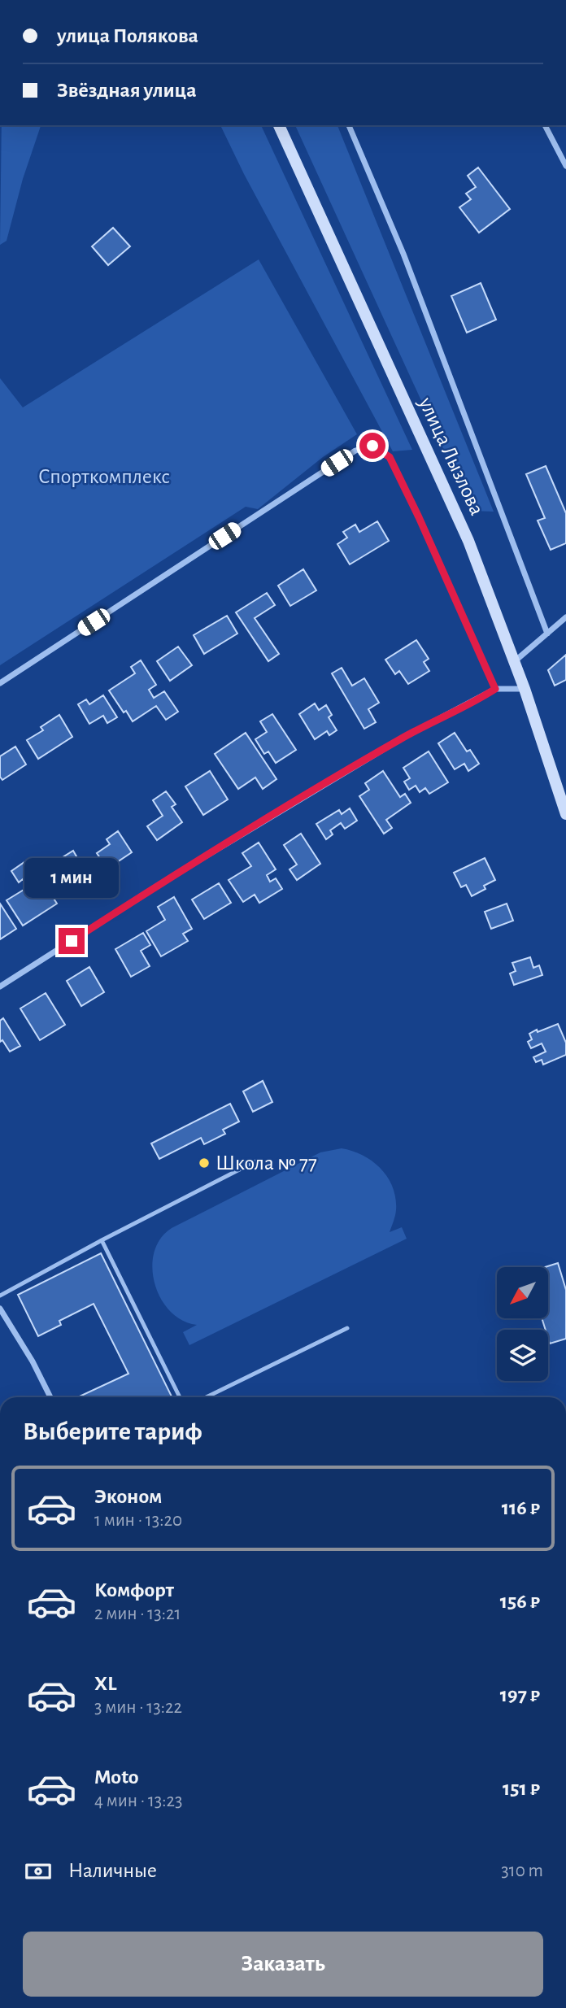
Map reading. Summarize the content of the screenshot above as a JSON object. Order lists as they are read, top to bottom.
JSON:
{
  "streets": {
    "main road": ["улица Лызлова"]
  },
  "parks": ["Спорткомплекс"],
  "places": ["Школа № 77"],
  "north": "bottom left",
  "page": {
    "banner": ["улица Полякова", "Звёздная улица"],
    "bubble": "1 мин",
    "heading": "Выберите тариф",
    "list": [
      {
        "name": "Эконом",
        "note": "1 мин · 13:20",
        "value": "116 ₽"
      },
      {
        "name": "Комфорт",
        "note": "2 мин · 13:21",
        "value": "156 ₽"
      },
      {
        "name": "XL",
        "note": "3 мин · 13:22",
        "value": "197 ₽"
      },
      {
        "name": "Moto",
        "note": "4 мин · 13:23",
        "value": "151 ₽"
      }
    ],
    "pay": ["Наличные", "310 m"],
    "buttons": "Заказать"
  }
}
